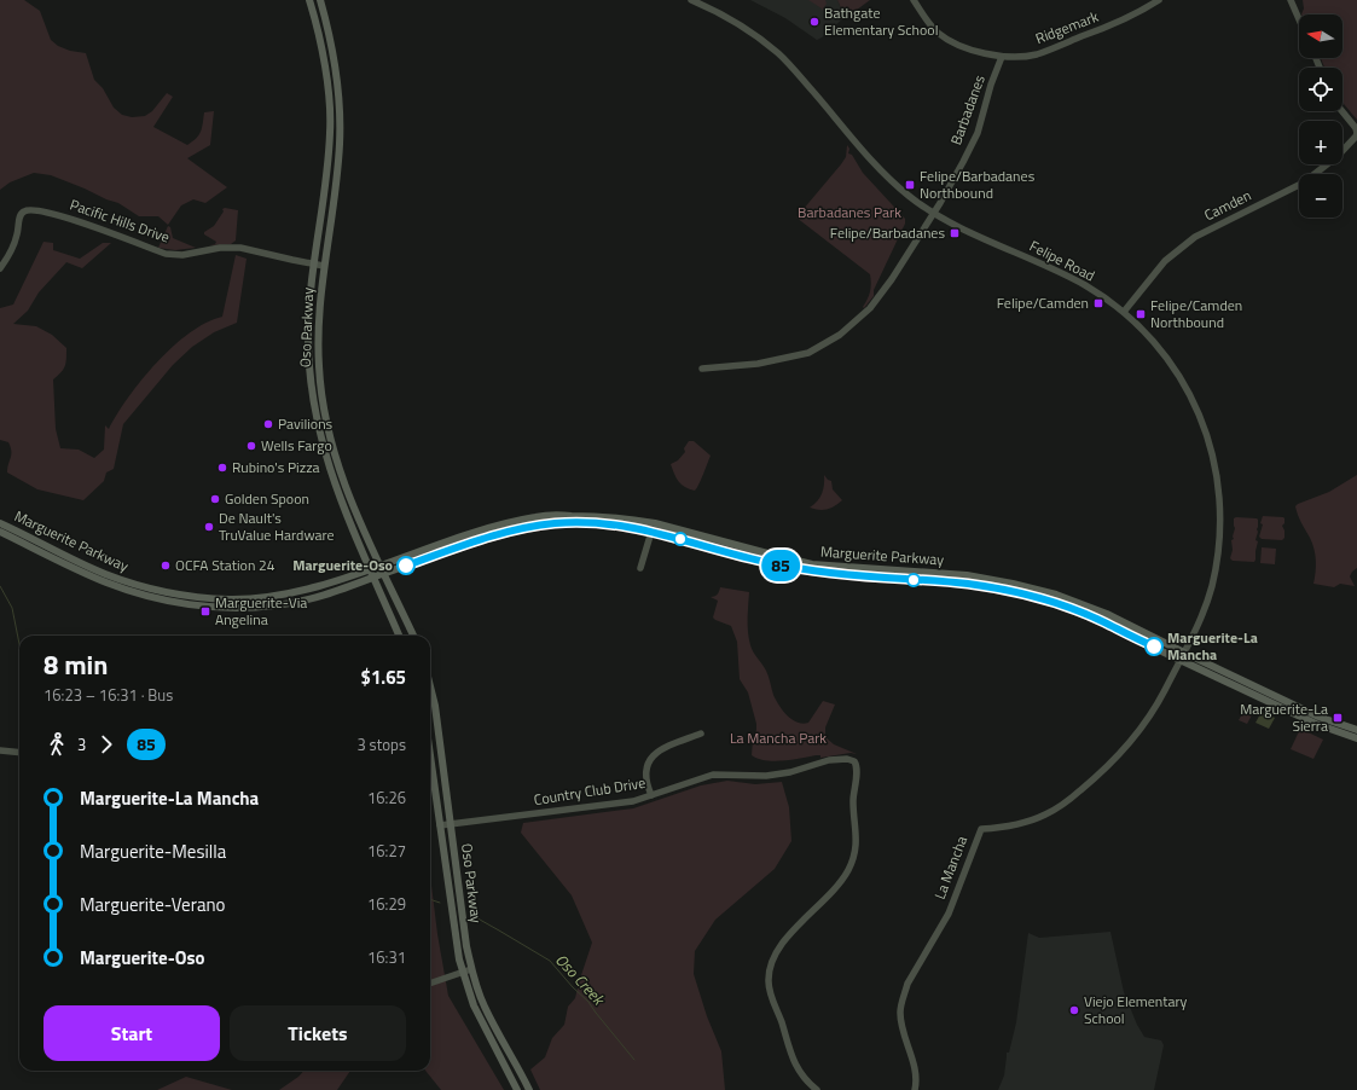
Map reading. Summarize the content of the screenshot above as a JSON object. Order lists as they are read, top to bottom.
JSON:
{
  "streets": {
    "main road": ["Oso Parkway", "Marguerite Parkway"],
    "street": [
      "Ridgemark",
      "Barbadanes",
      "Camden",
      "Pacific Hills Drive",
      "Felipe Road",
      "Country Club Drive",
      "La Mancha"
    ]
  },
  "crossings": [
    ["Ridgemark", "Barbadanes"],
    ["Barbadanes", "Felipe Road"],
    ["Camden", "Felipe Road"],
    ["Pacific Hills Drive", "Oso Parkway"],
    ["Felipe Road", "Marguerite Parkway"],
    ["Felipe Road", "La Mancha"],
    ["Oso Parkway", "Marguerite Parkway"],
    ["Oso Parkway", "Country Club Drive"],
    ["Marguerite Parkway", "La Mancha"]
  ],
  "water": ["Oso Creek"],
  "parks": ["Barbadanes Park", "La Mancha Park"],
  "places": {
    "other": [
      "Bathgate Elementary School",
      "Pavilions",
      "Wells Fargo",
      "Rubino's Pizza",
      "Golden Spoon",
      "De Nault's TruValue Hardware",
      "OCFA Station 24",
      "Marguerite-Oso",
      "Marguerite-La Mancha",
      "Viejo Elementary School"
    ],
    "transit": [
      "Felipe/Barbadanes Northbound",
      "Felipe/Barbadanes",
      "Felipe/Camden",
      "Felipe/Camden Northbound",
      "Marguerite-Via Angelina",
      "Marguerite-La Sierra"
    ]
  },
  "lines": ["bus line 85"],
  "north": "left",
  "page": {
    "on_map": "85",
    "map_buttons": ["+", "−"],
    "heading": ["8 min", "16:23 – 16:31 · Bus", "$1.65"],
    "legs": ["3", "85", "3 stops"],
    "list": [
      {
        "name": "Marguerite-La Mancha",
        "value": "16:26"
      },
      {
        "name": "Marguerite-Mesilla",
        "value": "16:27"
      },
      {
        "name": "Marguerite-Verano",
        "value": "16:29"
      },
      {
        "name": "Marguerite-Oso",
        "value": "16:31"
      }
    ],
    "buttons": ["Start", "Tickets"]
  }
}
